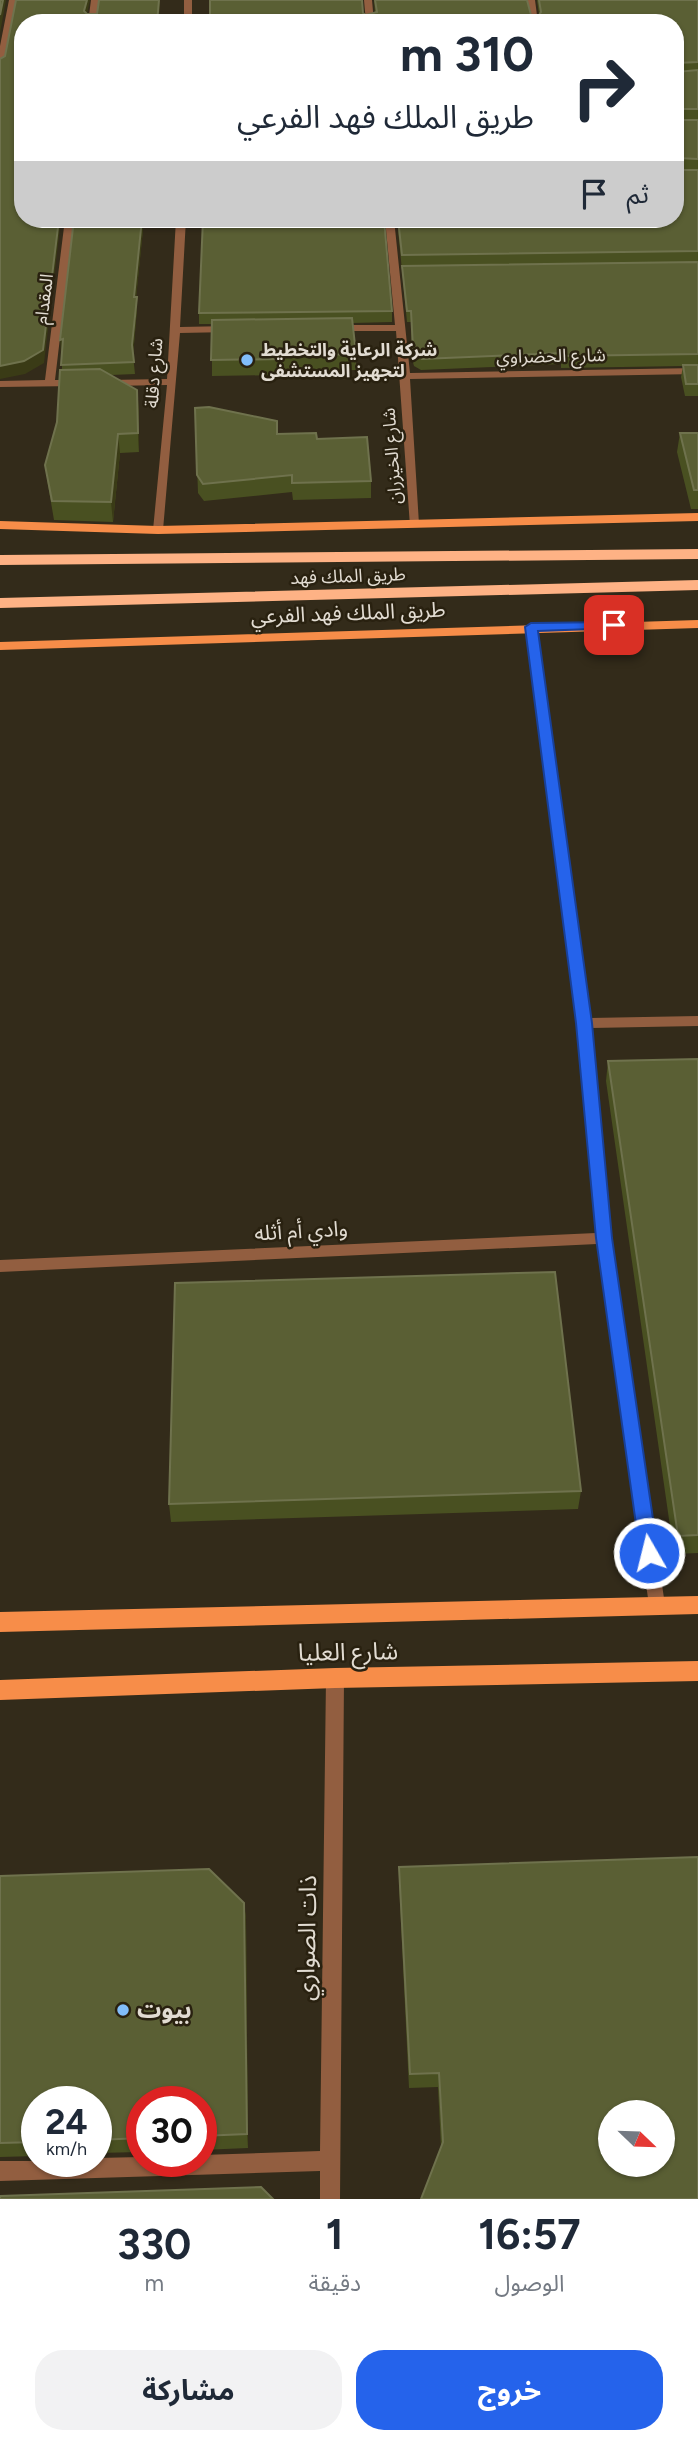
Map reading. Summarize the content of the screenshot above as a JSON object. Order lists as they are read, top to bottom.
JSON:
{
  "streets": {
    "highway": ["طريق الملك فهد"],
    "main road": ["طريق الملك فهد الفرعي", "شارع العليا"],
    "street": [
      "المقدام",
      "شارع الحضراوي",
      "شارع دقلة",
      "شارع الخيزران",
      "وادي أم أثله",
      "ذات الصواري"
    ]
  },
  "crossings": [
    ["شارع الحضراوي", "شارع الخيزران"],
    ["شارع العليا", "ذات الصواري"]
  ],
  "places": ["شركة الرعاية والتخطيط لتجهيز المستشفى", "بيوت"],
  "north": "bottom right",
  "page": {
    "turn": ["310 m", "طريق الملك فهد الفرعي"],
    "then": "ثم",
    "speed": "24 km/h",
    "limit": "30",
    "eta": [
      "16:57",
      "الوصول",
      "1",
      "دقيقة",
      "330",
      "m"
    ],
    "buttons": ["خروج", "مشاركة"]
  }
}
